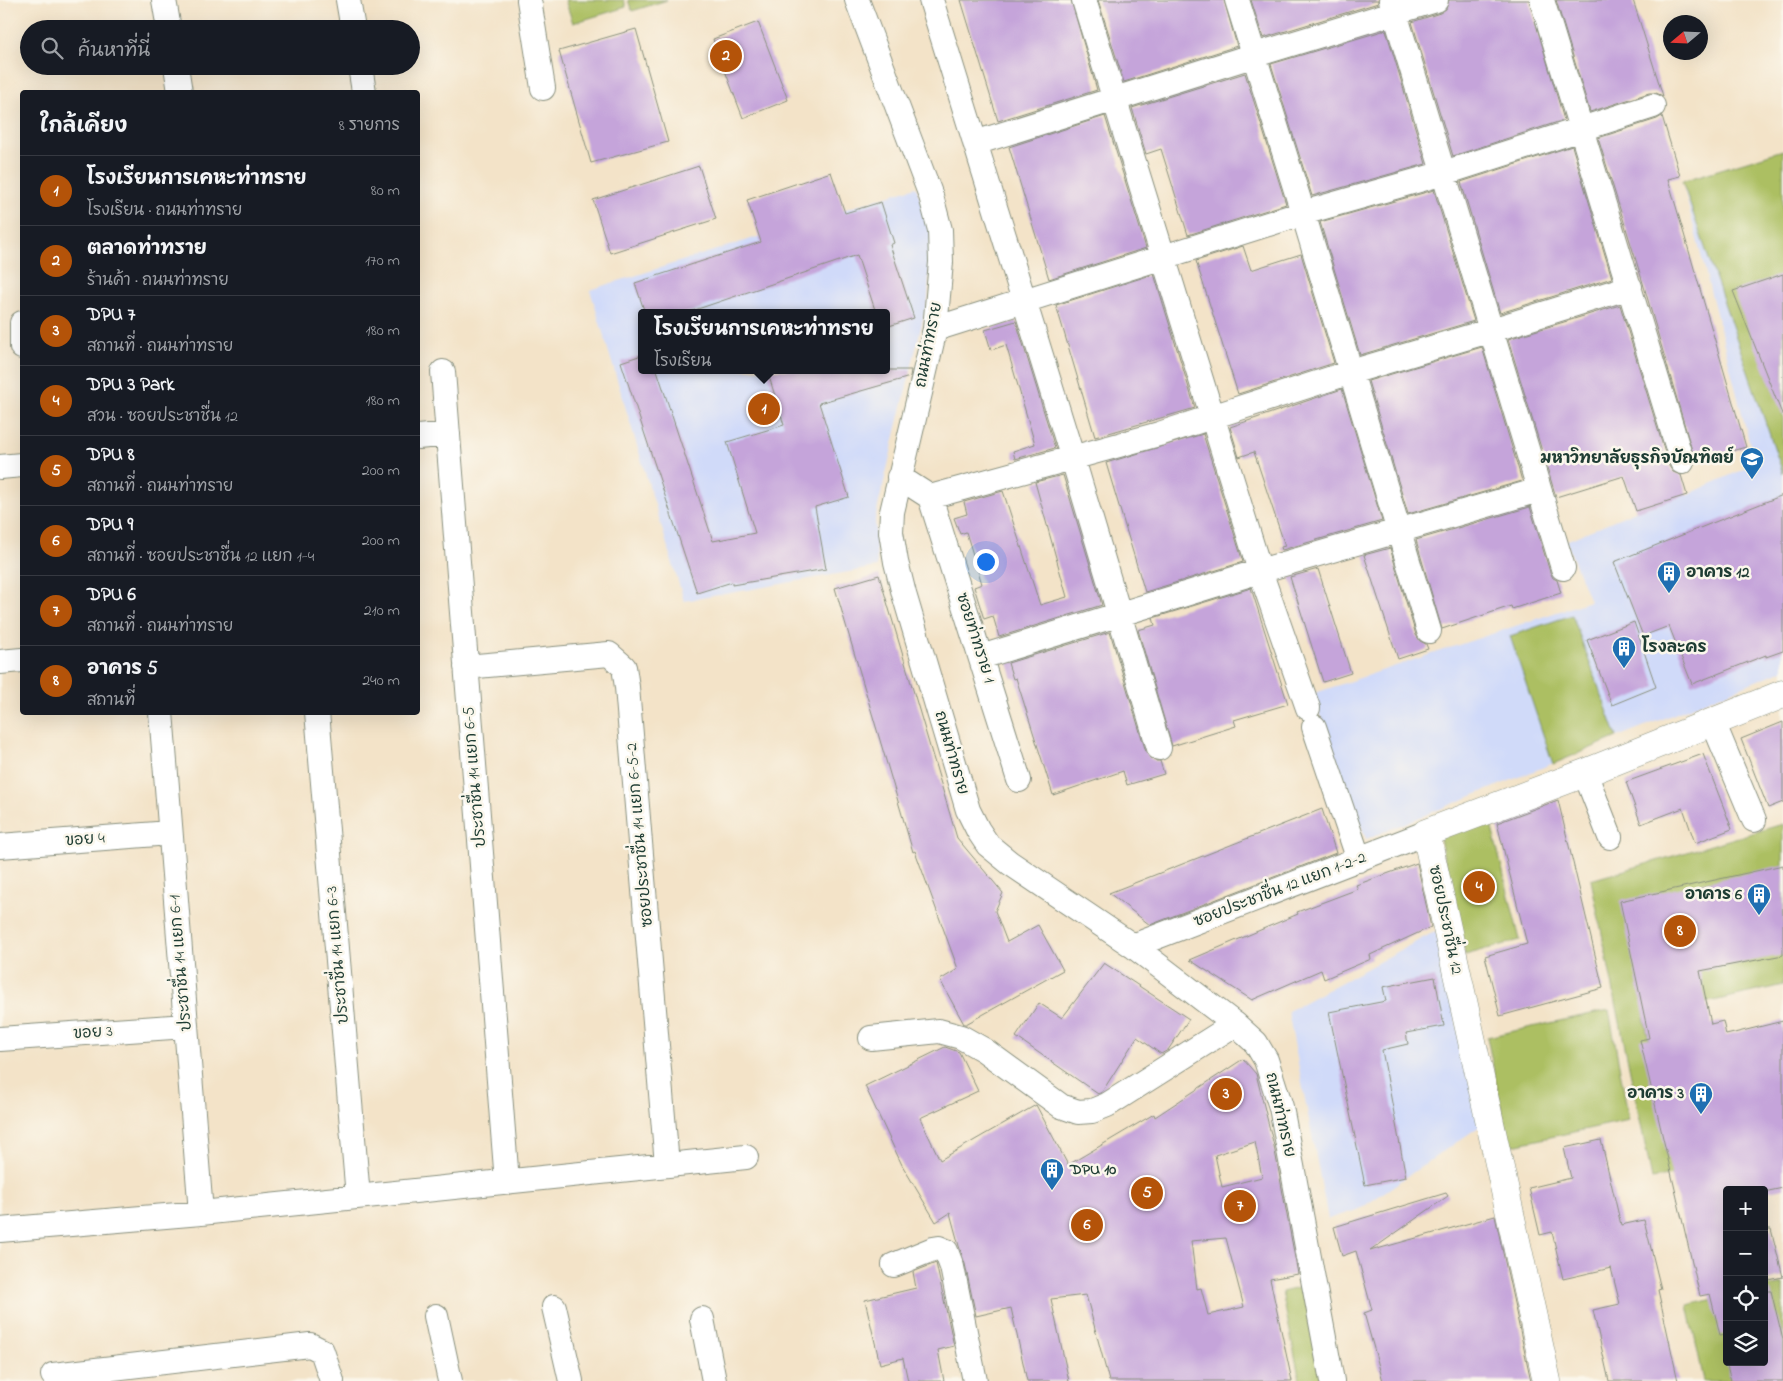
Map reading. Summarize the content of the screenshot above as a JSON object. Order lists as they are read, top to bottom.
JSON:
{
  "streets": {
    "main road": ["ซอยประชาชื่น 12"],
    "street": [
      "ถนนท่าทราย",
      "ซอยท่าทราย 1",
      "ประชาชื่น 14 แยก 6-5",
      "ซอยประชาชื่น 14 แยก 6-5-2",
      "ขอย 4",
      "ซอยประชาชื่น 12 แยก 1-2-2",
      "ประชาชื่น 14 แยก 6-3",
      "ประชาชื่น 14 แยก 6-1",
      "ขอย 3"
    ]
  },
  "crossings": [
    ["ถนนท่าทราย", "ซอยประชาชื่น 12 แยก 1-2-2"],
    ["ประชาชื่น 14 แยก 6-5", "ซอยประชาชื่น 14 แยก 6-5-2"],
    ["ขอย 4", "ประชาชื่น 14 แยก 6-1"],
    ["ซอยประชาชื่น 12 แยก 1-2-2", "ซอยประชาชื่น 12"],
    ["ประชาชื่น 14 แยก 6-1", "ขอย 3"]
  ],
  "places": {
    "school or university": ["มหาวิทยาลัยธุรกิจบัณฑิตย์"],
    "building": [
      "อาคาร 12",
      "โรงละคร",
      "อาคาร 6",
      "อาคาร 3",
      "DPU 10"
    ]
  },
  "north": "left",
  "page": {
    "search": "ค้นหาที่นี่",
    "pins": [
      "2",
      "1",
      "4",
      "8",
      "3",
      "5",
      "7",
      "6"
    ],
    "heading": ["ใกล้เคียง", "8 รายการ"],
    "list": [
      {
        "mark": "1",
        "name": "โรงเรียนการเคหะท่าทราย",
        "note": "โรงเรียน · ถนนท่าทราย",
        "value": "80 m"
      },
      {
        "mark": "2",
        "name": "ตลาดท่าทราย",
        "note": "ร้านค้า · ถนนท่าทราย",
        "value": "170 m"
      },
      {
        "mark": "3",
        "name": "DPU 7",
        "note": "สถานที่ · ถนนท่าทราย",
        "value": "180 m"
      },
      {
        "mark": "4",
        "name": "DPU 3 Park",
        "note": "สวน · ซอยประชาชื่น 12",
        "value": "180 m"
      },
      {
        "mark": "5",
        "name": "DPU 8",
        "note": "สถานที่ · ถนนท่าทราย",
        "value": "200 m"
      },
      {
        "mark": "6",
        "name": "DPU 9",
        "note": "สถานที่ · ซอยประชาชื่น 12 แยก 1-4",
        "value": "200 m"
      },
      {
        "mark": "7",
        "name": "DPU 6",
        "note": "สถานที่ · ถนนท่าทราย",
        "value": "210 m"
      },
      {
        "mark": "8",
        "name": "อาคาร 5",
        "note": "สถานที่",
        "value": "240 m"
      }
    ],
    "popup": ["โรงเรียนการเคหะท่าทราย", "โรงเรียน"],
    "map_buttons": ["+", "−"]
  }
}
